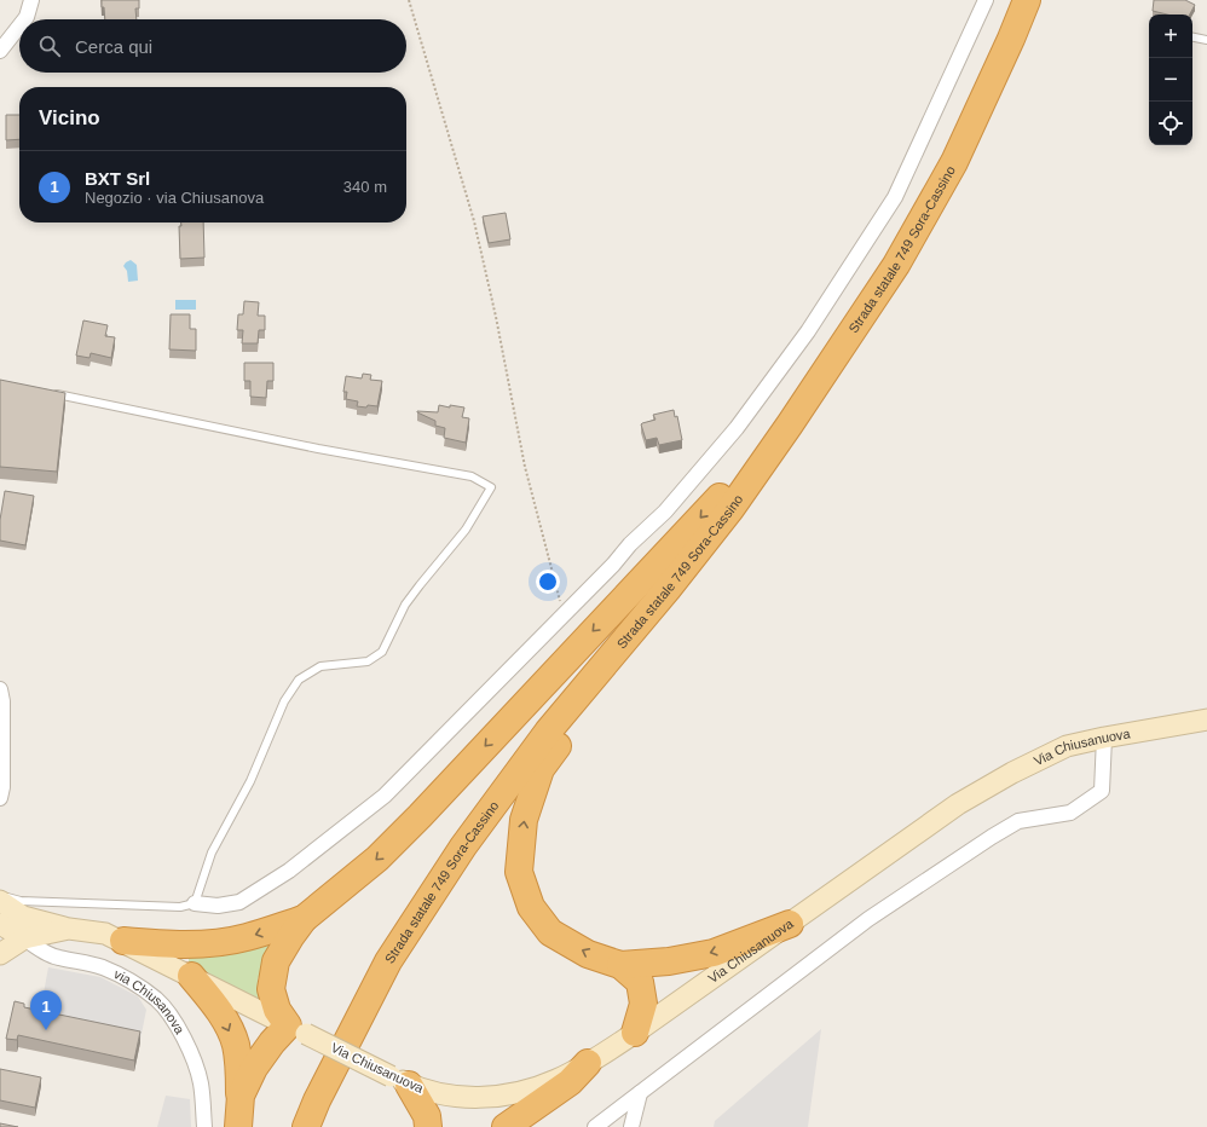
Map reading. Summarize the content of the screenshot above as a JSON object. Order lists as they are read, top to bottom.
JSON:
{
  "streets": {
    "highway": ["Strada statale 749 Sora-Cassino"],
    "street": ["Via Chiusanuova", "via Chiusanova"]
  },
  "page": {
    "map_buttons": ["+", "−"],
    "search": "Cerca qui",
    "heading": "Vicino",
    "list": [
      {
        "mark": "1",
        "name": "BXT Srl",
        "note": "Negozio · via Chiusanova",
        "value": "340 m"
      }
    ],
    "pins": "1"
  }
}
